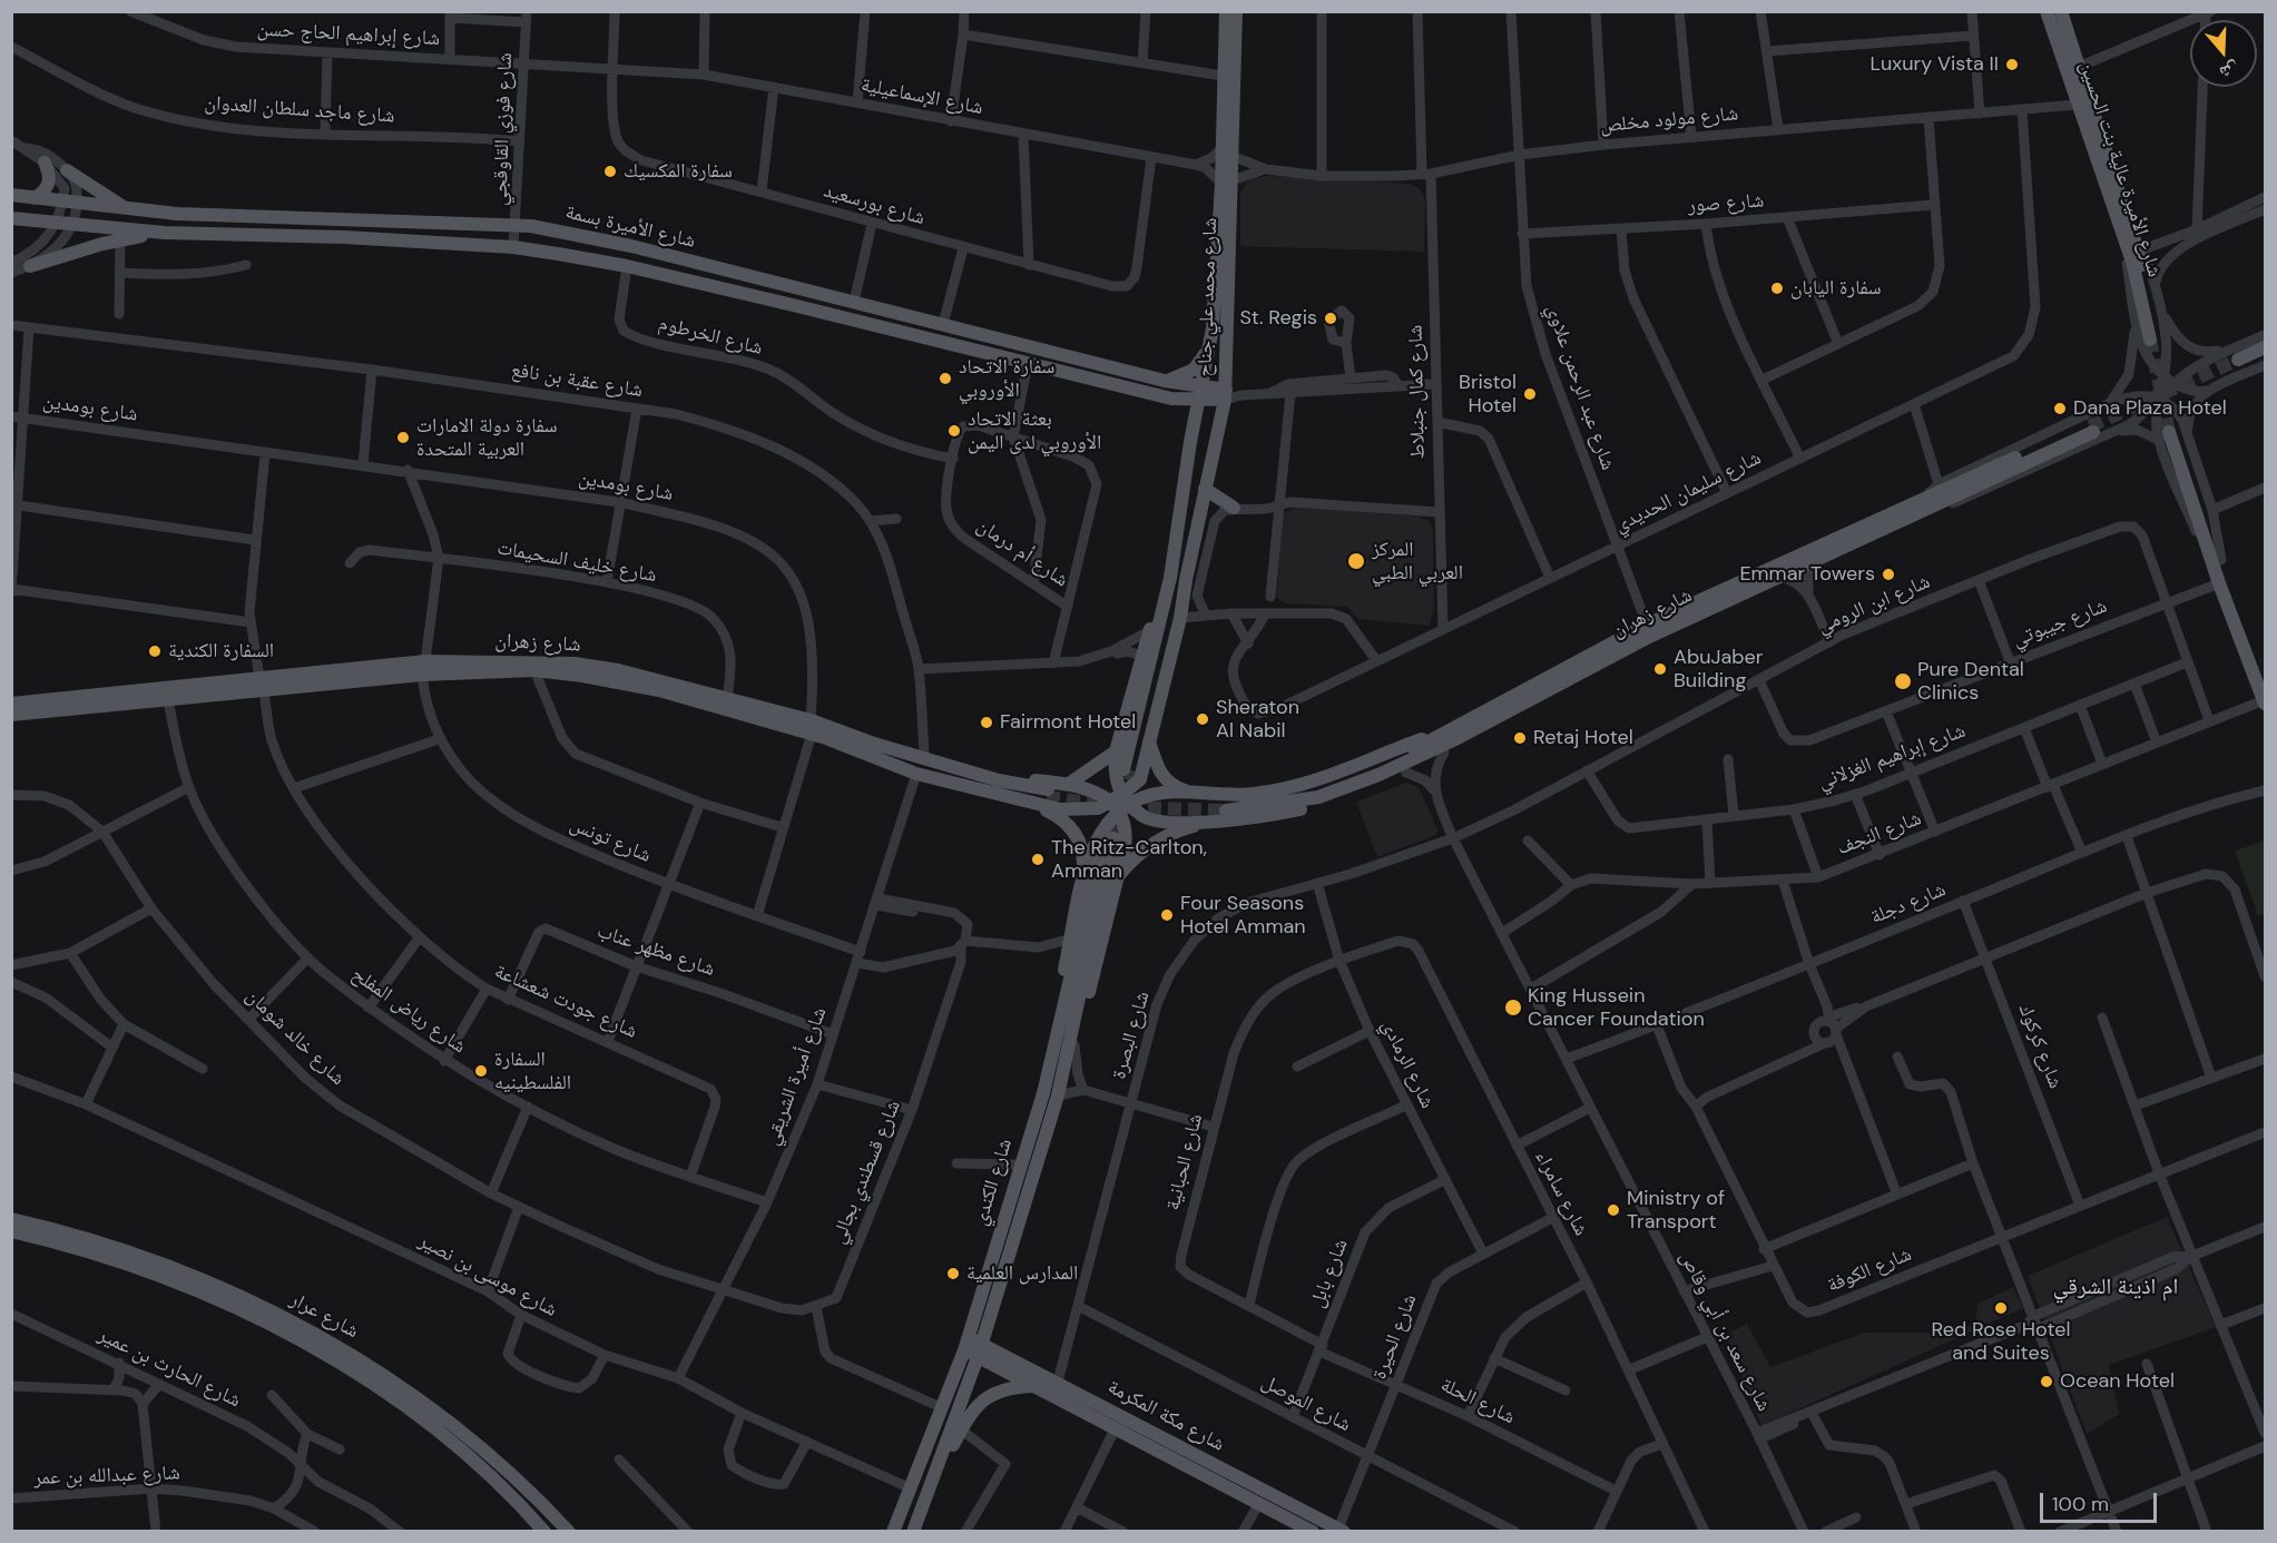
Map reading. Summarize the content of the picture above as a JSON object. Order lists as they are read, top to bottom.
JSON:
{
  "streets": {
    "main road": [
      "شارع الأميرة عالية بنت الحسين",
      "شارع الأميرة بسمة",
      "شارع محمد علي جناح",
      "شارع زهران",
      "شارع الكندي",
      "شارع عرار",
      "شارع مكة المكرمة"
    ],
    "street": [
      "شارع إبراهيم الحاج حسن",
      "شارع الإسماعيلية",
      "شارع ماجد سلطان العدوان",
      "شارع مولود مخلص",
      "شارع فوزي القاوقجي",
      "شارع صور",
      "شارع بورسعيد",
      "شارع الخرطوم",
      "شارع عقبة بن نافع",
      "شارع عبد الرحمن علاوي",
      "شارع كمال جنبلاط",
      "شارع بومدين",
      "شارع سليمان الحديدي",
      "شارع أم درمان",
      "شارع خليف السحيمات",
      "شارع ابن الرومي",
      "شارع جيبوتي",
      "شارع إبراهيم الغزلاني",
      "شارع النجف",
      "شارع تونس",
      "شارع دجلة",
      "شارع مظهر عناب",
      "شارع جودت شعشاعة",
      "شارع رياض المفلح",
      "شارع البصرة",
      "شارع خالد شومان",
      "شارع كركوك",
      "شارع الرمادي",
      "شارع أميرة الشريقي",
      "شارع الحبانية",
      "شارع قسطندي بجالي",
      "شارع سامراء",
      "شارع الكوفة",
      "شارع بابل",
      "شارع موسى بن نصير",
      "شارع سعد بن أبي وقاص",
      "شارع الحيرة",
      "شارع الحارث بن عمير",
      "شارع الحلة",
      "شارع الموصل",
      "شارع عبدالله بن عمر"
    ]
  },
  "crossings": [
    ["شارع إبراهيم الحاج حسن", "شارع الإسماعيلية"],
    ["شارع إبراهيم الحاج حسن", "شارع فوزي القاوقجي"],
    ["شارع إبراهيم الحاج حسن", "شارع بورسعيد"],
    ["شارع الإسماعيلية", "شارع مولود مخلص"],
    ["شارع الإسماعيلية", "شارع بورسعيد"],
    ["شارع الإسماعيلية", "شارع محمد علي جناح"],
    ["شارع ماجد سلطان العدوان", "شارع فوزي القاوقجي"],
    ["شارع مولود مخلص", "شارع الأميرة عالية بنت الحسين"],
    ["شارع مولود مخلص", "شارع محمد علي جناح"],
    ["شارع مولود مخلص", "شارع عبد الرحمن علاوي"],
    ["شارع مولود مخلص", "شارع كمال جنبلاط"],
    ["شارع مولود مخلص", "شارع سليمان الحديدي"],
    ["شارع فوزي القاوقجي", "شارع الأميرة بسمة"],
    ["شارع صور", "شارع عبد الرحمن علاوي"],
    ["شارع الأميرة بسمة", "شارع محمد علي جناح"],
    ["شارع الأميرة بسمة", "شارع الخرطوم"],
    ["شارع الخرطوم", "شارع أم درمان"],
    ["شارع عبد الرحمن علاوي", "شارع سليمان الحديدي"],
    ["شارع عبد الرحمن علاوي", "شارع زهران"],
    ["شارع كمال جنبلاط", "شارع سليمان الحديدي"],
    ["شارع بومدين", "شارع زهران"],
    ["شارع بومدين", "شارع تونس"],
    ["شارع بومدين", "شارع جودت شعشاعة"],
    ["شارع خليف السحيمات", "شارع زهران"],
    ["شارع خليف السحيمات", "شارع تونس"],
    ["شارع ابن الرومي", "شارع جيبوتي"],
    ["شارع ابن الرومي", "شارع إبراهيم الغزلاني"],
    ["شارع ابن الرومي", "شارع النجف"],
    ["شارع ابن الرومي", "شارع البصرة"],
    ["شارع ابن الرومي", "شارع سعد بن أبي وقاص"],
    ["شارع زهران", "شارع تونس"],
    ["شارع زهران", "شارع جودت شعشاعة"],
    ["شارع زهران", "شارع رياض المفلح"],
    ["شارع النجف", "شارع سعد بن أبي وقاص"],
    ["شارع تونس", "شارع أميرة الشريقي"],
    ["شارع دجلة", "شارع كركوك"],
    ["شارع دجلة", "شارع الكوفة"],
    ["شارع دجلة", "شارع سعد بن أبي وقاص"],
    ["شارع مظهر عناب", "شارع جودت شعشاعة"],
    ["شارع مظهر عناب", "شارع أميرة الشريقي"],
    ["شارع جودت شعشاعة", "شارع رياض المفلح"],
    ["شارع رياض المفلح", "شارع أميرة الشريقي"],
    ["شارع البصرة", "شارع الرمادي"],
    ["شارع البصرة", "شارع سعد بن أبي وقاص"],
    ["شارع البصرة", "شارع الموصل"],
    ["شارع البصرة", "شارع مكة المكرمة"],
    ["شارع خالد شومان", "شارع أميرة الشريقي"],
    ["شارع كركوك", "شارع الكوفة"],
    ["شارع الرمادي", "شارع الحبانية"],
    ["شارع الرمادي", "شارع سامراء"],
    ["شارع الرمادي", "شارع بابل"],
    ["شارع الرمادي", "شارع الحيرة"],
    ["شارع أميرة الشريقي", "شارع قسطندي بجالي"],
    ["شارع أميرة الشريقي", "شارع موسى بن نصير"],
    ["شارع الحبانية", "شارع سامراء"],
    ["شارع الحبانية", "شارع بابل"],
    ["شارع الحبانية", "شارع الحلة"],
    ["شارع الكندي", "شارع موسى بن نصير"],
    ["شارع الكندي", "شارع مكة المكرمة"],
    ["شارع سامراء", "شارع الحيرة"],
    ["شارع بابل", "شارع الحلة"],
    ["شارع بابل", "شارع الموصل"],
    ["شارع الحيرة", "شارع الحلة"],
    ["شارع الحيرة", "شارع الموصل"],
    ["شارع الحيرة", "شارع مكة المكرمة"]
  ],
  "districts": ["ام اذينة الشرقي"],
  "places": [
    "Luxury Vista II",
    "سفارة المكسيك",
    "سفارة اليابان",
    "St. Regis",
    "سفارة الاتحاد الأوروبي",
    "Bristol Hotel",
    "Dana Plaza Hotel",
    "بعثة الاتحاد الأوروبي لدى اليمن",
    "سفارة دولة الامارات العربية المتحدة",
    "المركز العربي الطبي",
    "Emmar Towers",
    "السفارة الكندية",
    "AbuJaber Building",
    "Pure Dental Clinics",
    "Sheraton Al Nabil",
    "Fairmont Hotel",
    "Retaj Hotel",
    "The Ritz-Carlton, Amman",
    "Four Seasons Hotel Amman",
    "King Hussein Cancer Foundation",
    "السفارة الفلسطينيه",
    "Ministry of Transport",
    "المدارس العلمية",
    "Red Rose Hotel and Suites",
    "Ocean Hotel"
  ],
  "scale_bar": "100 m",
  "north": "bottom"
}
